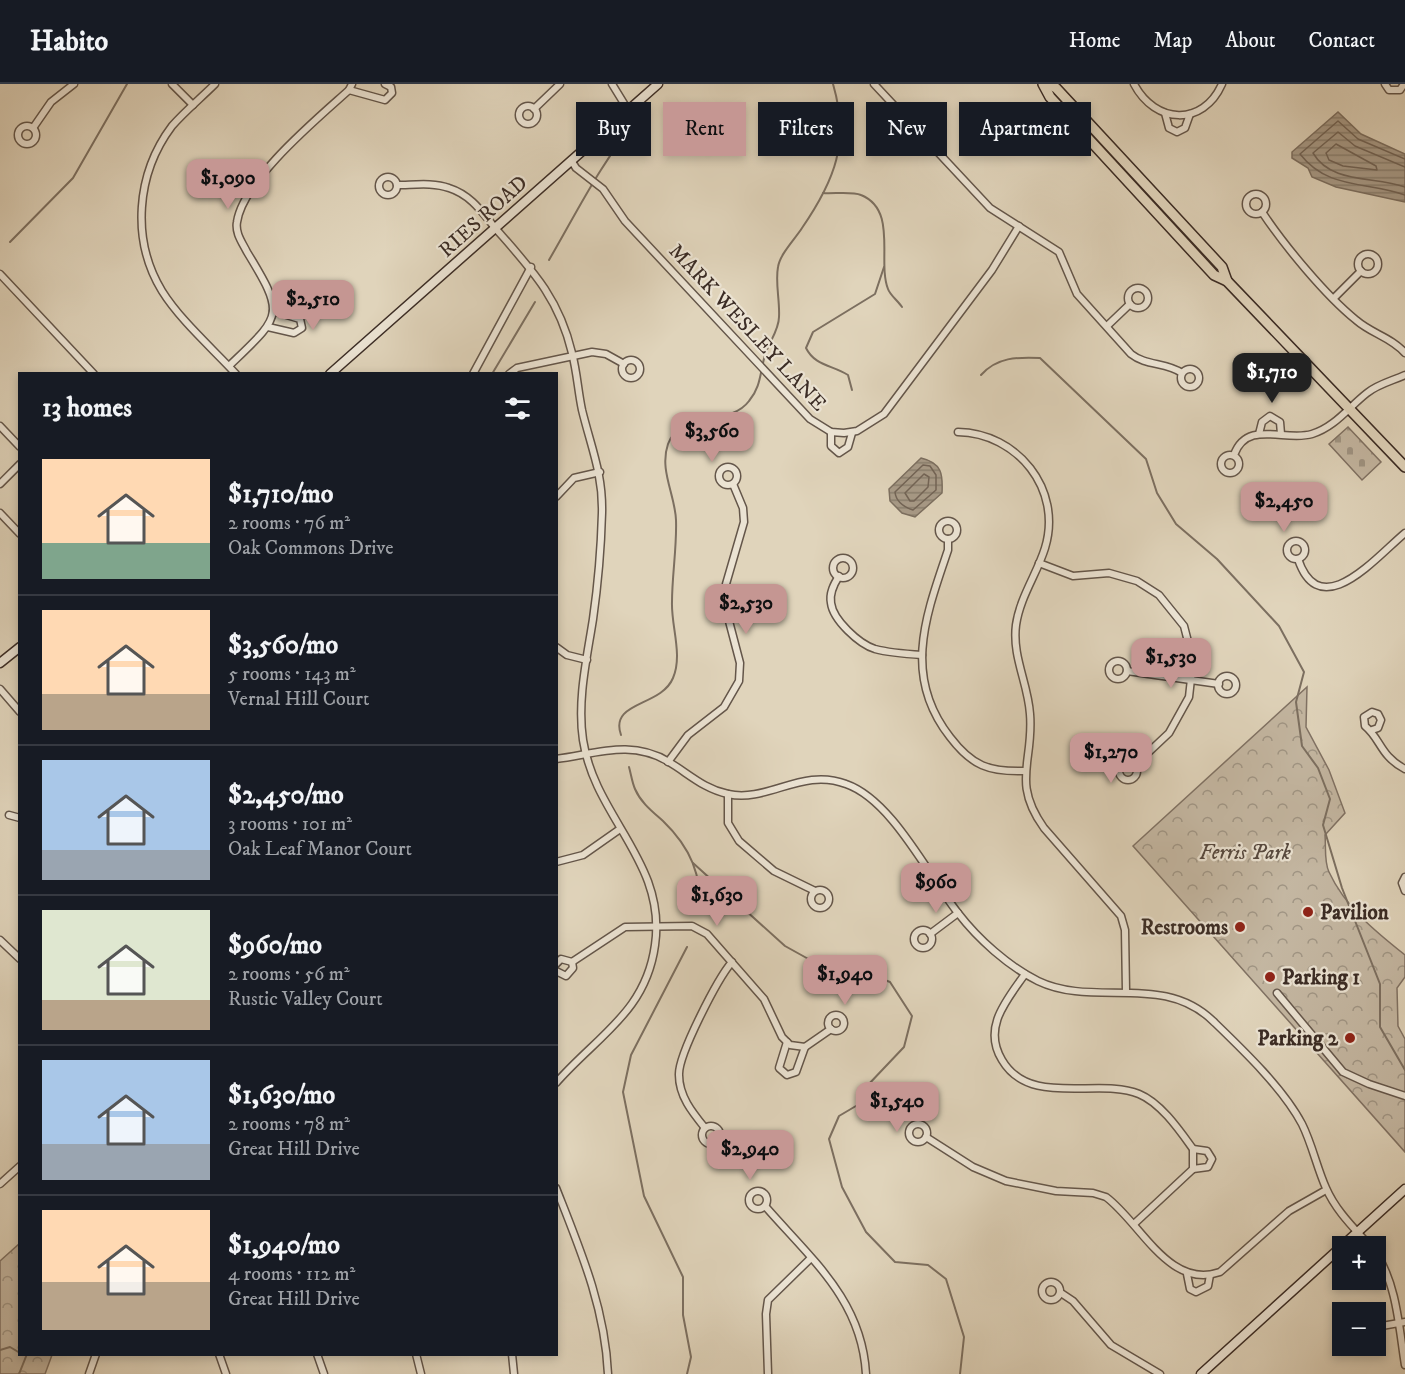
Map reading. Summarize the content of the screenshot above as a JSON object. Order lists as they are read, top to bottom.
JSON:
{
  "streets": {
    "street": ["RIES ROAD", "MARK WESLEY LANE"]
  },
  "crossings": [
    ["RIES ROAD", "MARK WESLEY LANE"]
  ],
  "parks": ["Ferris Park"],
  "places": [
    "Pavilion",
    "Restrooms",
    "Parking 1",
    "Parking 2"
  ],
  "page": {
    "header": "Habito",
    "nav": [
      "Home",
      "Map",
      "About",
      "Contact"
    ],
    "chip": [
      "Buy",
      "Rent",
      "Filters",
      "New",
      "Apartment"
    ],
    "price": [
      "$1,090",
      "$2,510",
      "$1,710",
      "$3,560",
      "$2,450",
      "$2,530",
      "$1,530",
      "$1,270",
      "$960",
      "$1,630",
      "$1,940",
      "$1,540",
      "$2,940"
    ],
    "heading": "13 homes",
    "list": [
      {
        "name": "$1,710/mo",
        "note": "2 rooms · 76 m² · Oak Commons Drive"
      },
      {
        "name": "$3,560/mo",
        "note": "5 rooms · 143 m² · Vernal Hill Court"
      },
      {
        "name": "$2,450/mo",
        "note": "3 rooms · 101 m² · Oak Leaf Manor Court"
      },
      {
        "name": "$960/mo",
        "note": "2 rooms · 56 m² · Rustic Valley Court"
      },
      {
        "name": "$1,630/mo",
        "note": "2 rooms · 78 m² · Great Hill Drive"
      },
      {
        "name": "$1,940/mo",
        "note": "4 rooms · 112 m² · Great Hill Drive"
      }
    ],
    "map_buttons": ["+", "−"]
  }
}
